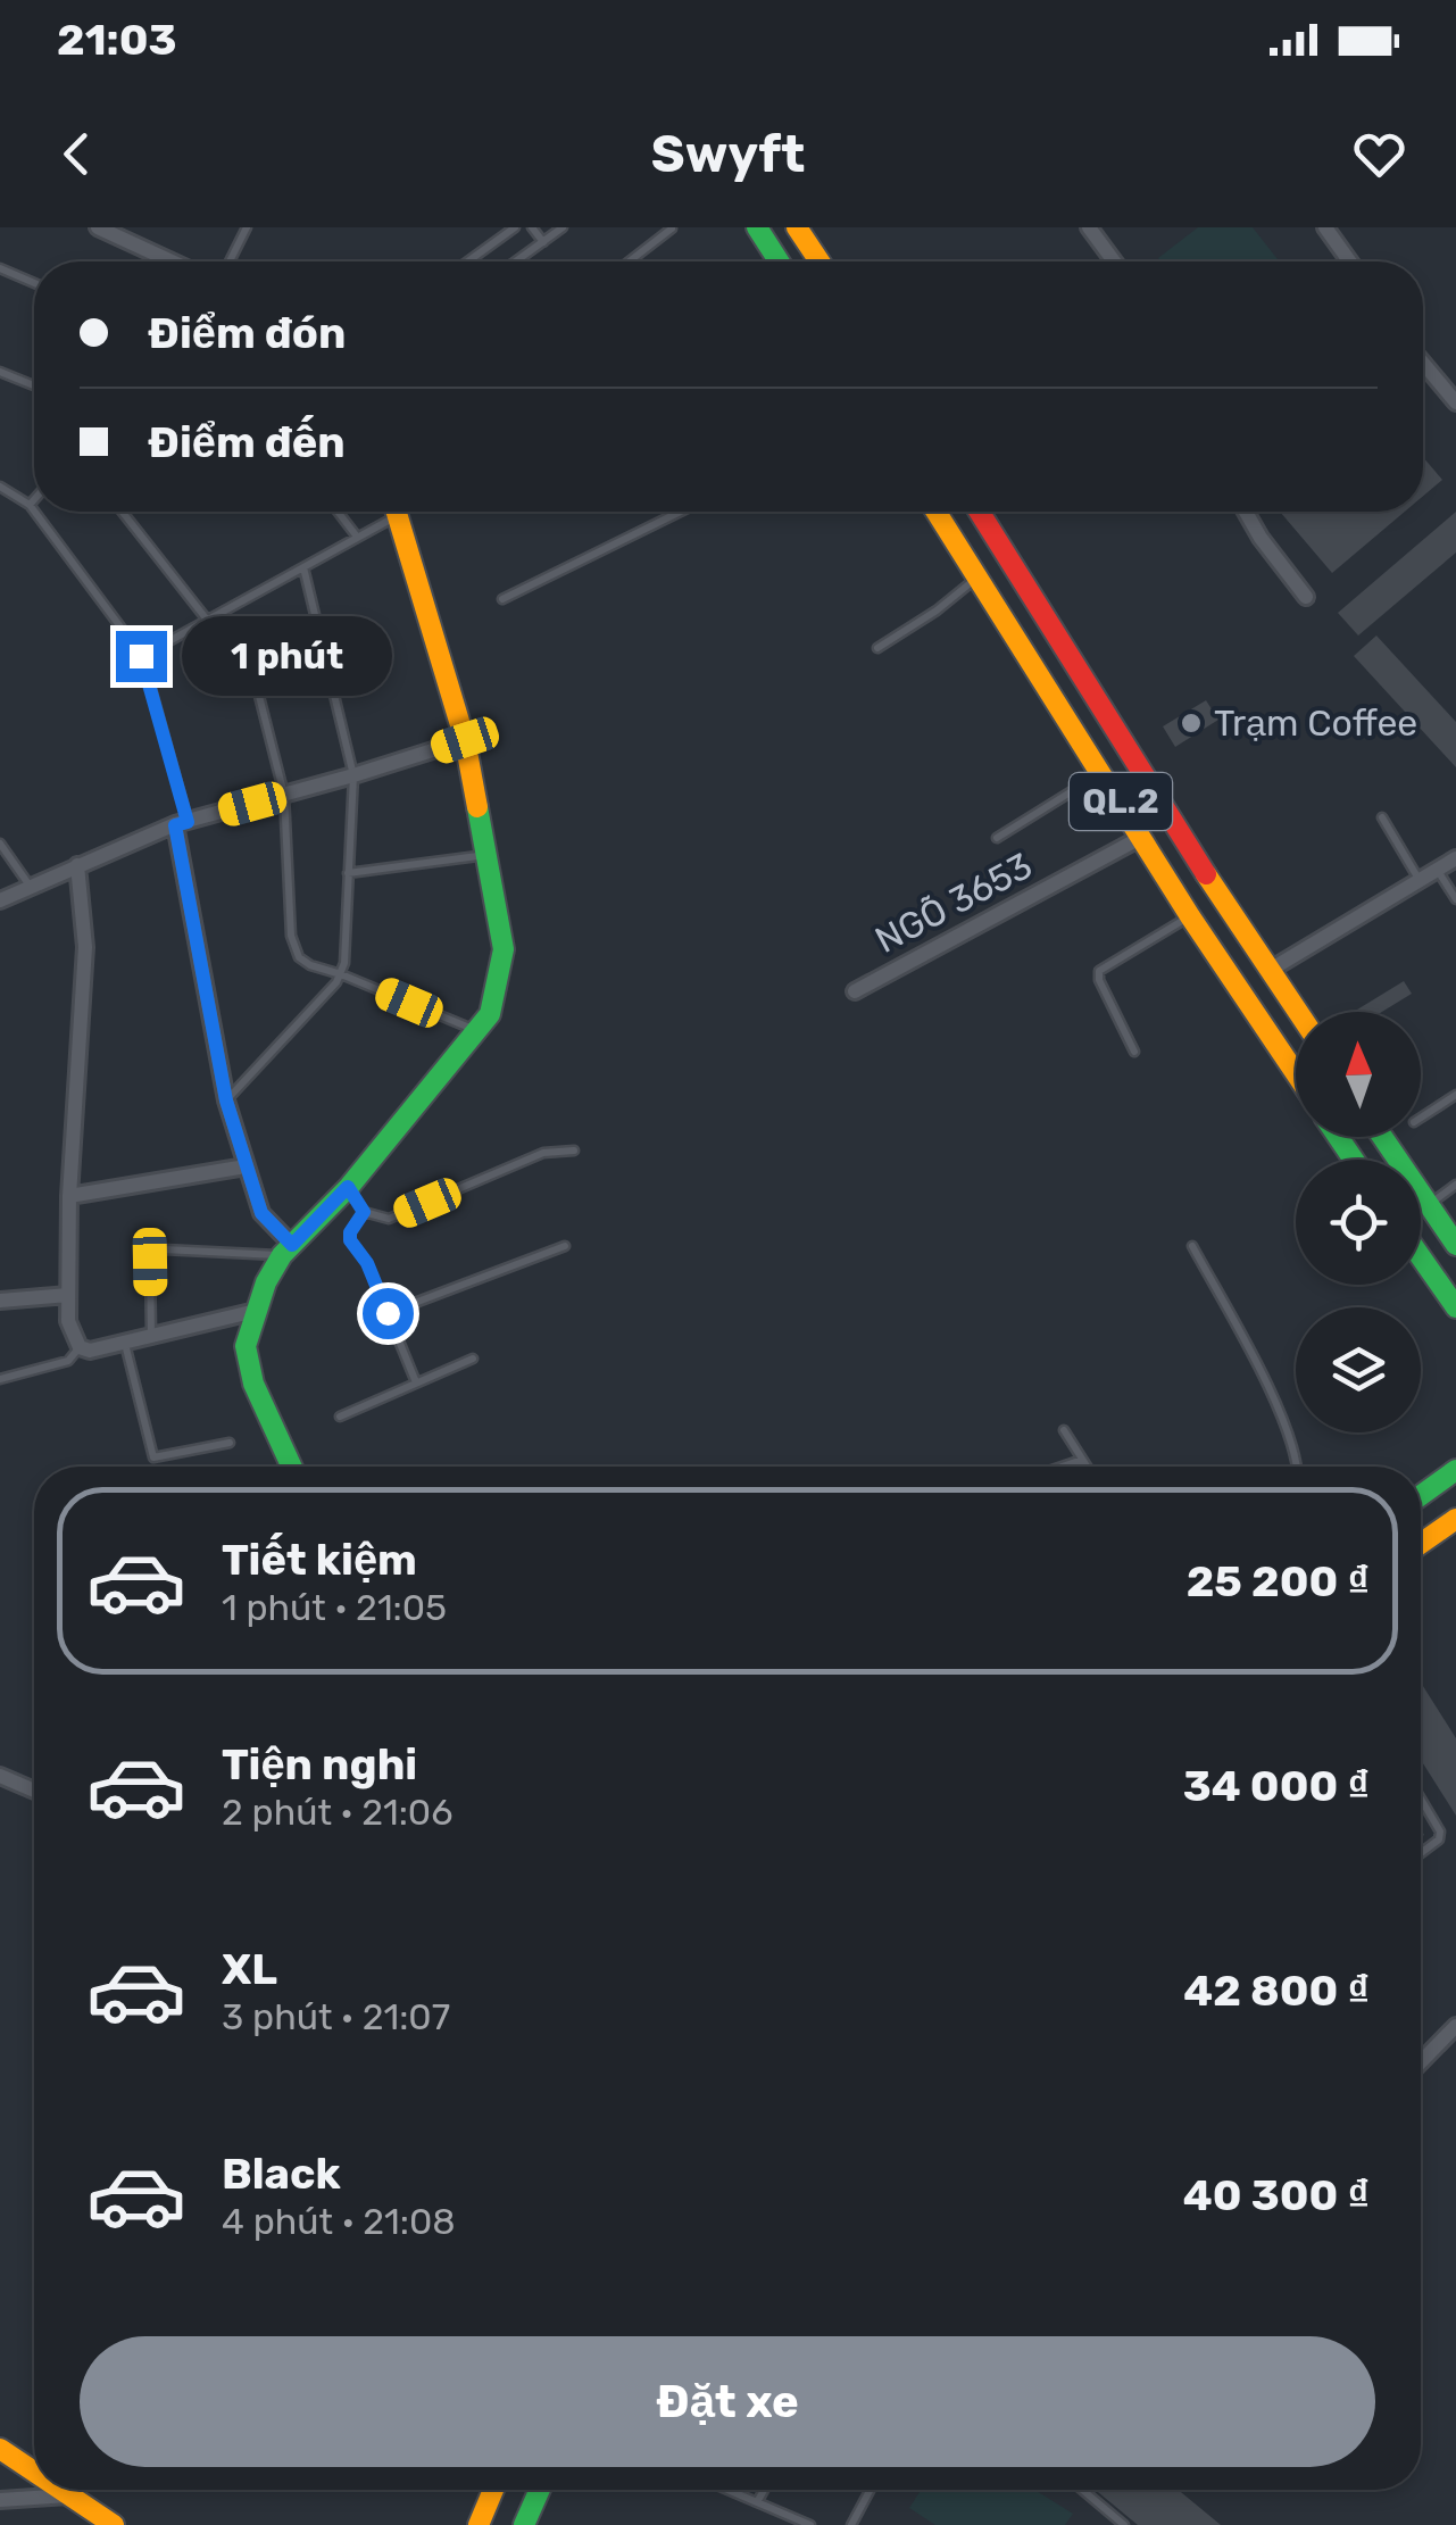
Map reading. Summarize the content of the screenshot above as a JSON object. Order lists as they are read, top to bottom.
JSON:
{
  "streets": {
    "main road": ["QL.2"],
    "street": ["NGÕ 3653"]
  },
  "crossings": [
    ["QL.2", "NGÕ 3653"]
  ],
  "places": ["Trạm Coffee"],
  "north": "top",
  "page": {
    "status": "21:03",
    "header": "Swyft",
    "banner": ["Điểm đón", "Điểm đến"],
    "bubble": "1 phút",
    "list": [
      {
        "name": "Tiết kiệm",
        "note": "1 phút · 21:05",
        "value": "25 200 ₫"
      },
      {
        "name": "Tiện nghi",
        "note": "2 phút · 21:06",
        "value": "34 000 ₫"
      },
      {
        "name": "XL",
        "note": "3 phút · 21:07",
        "value": "42 800 ₫"
      },
      {
        "name": "Black",
        "note": "4 phút · 21:08",
        "value": "40 300 ₫"
      }
    ],
    "buttons": "Đặt xe"
  }
}
